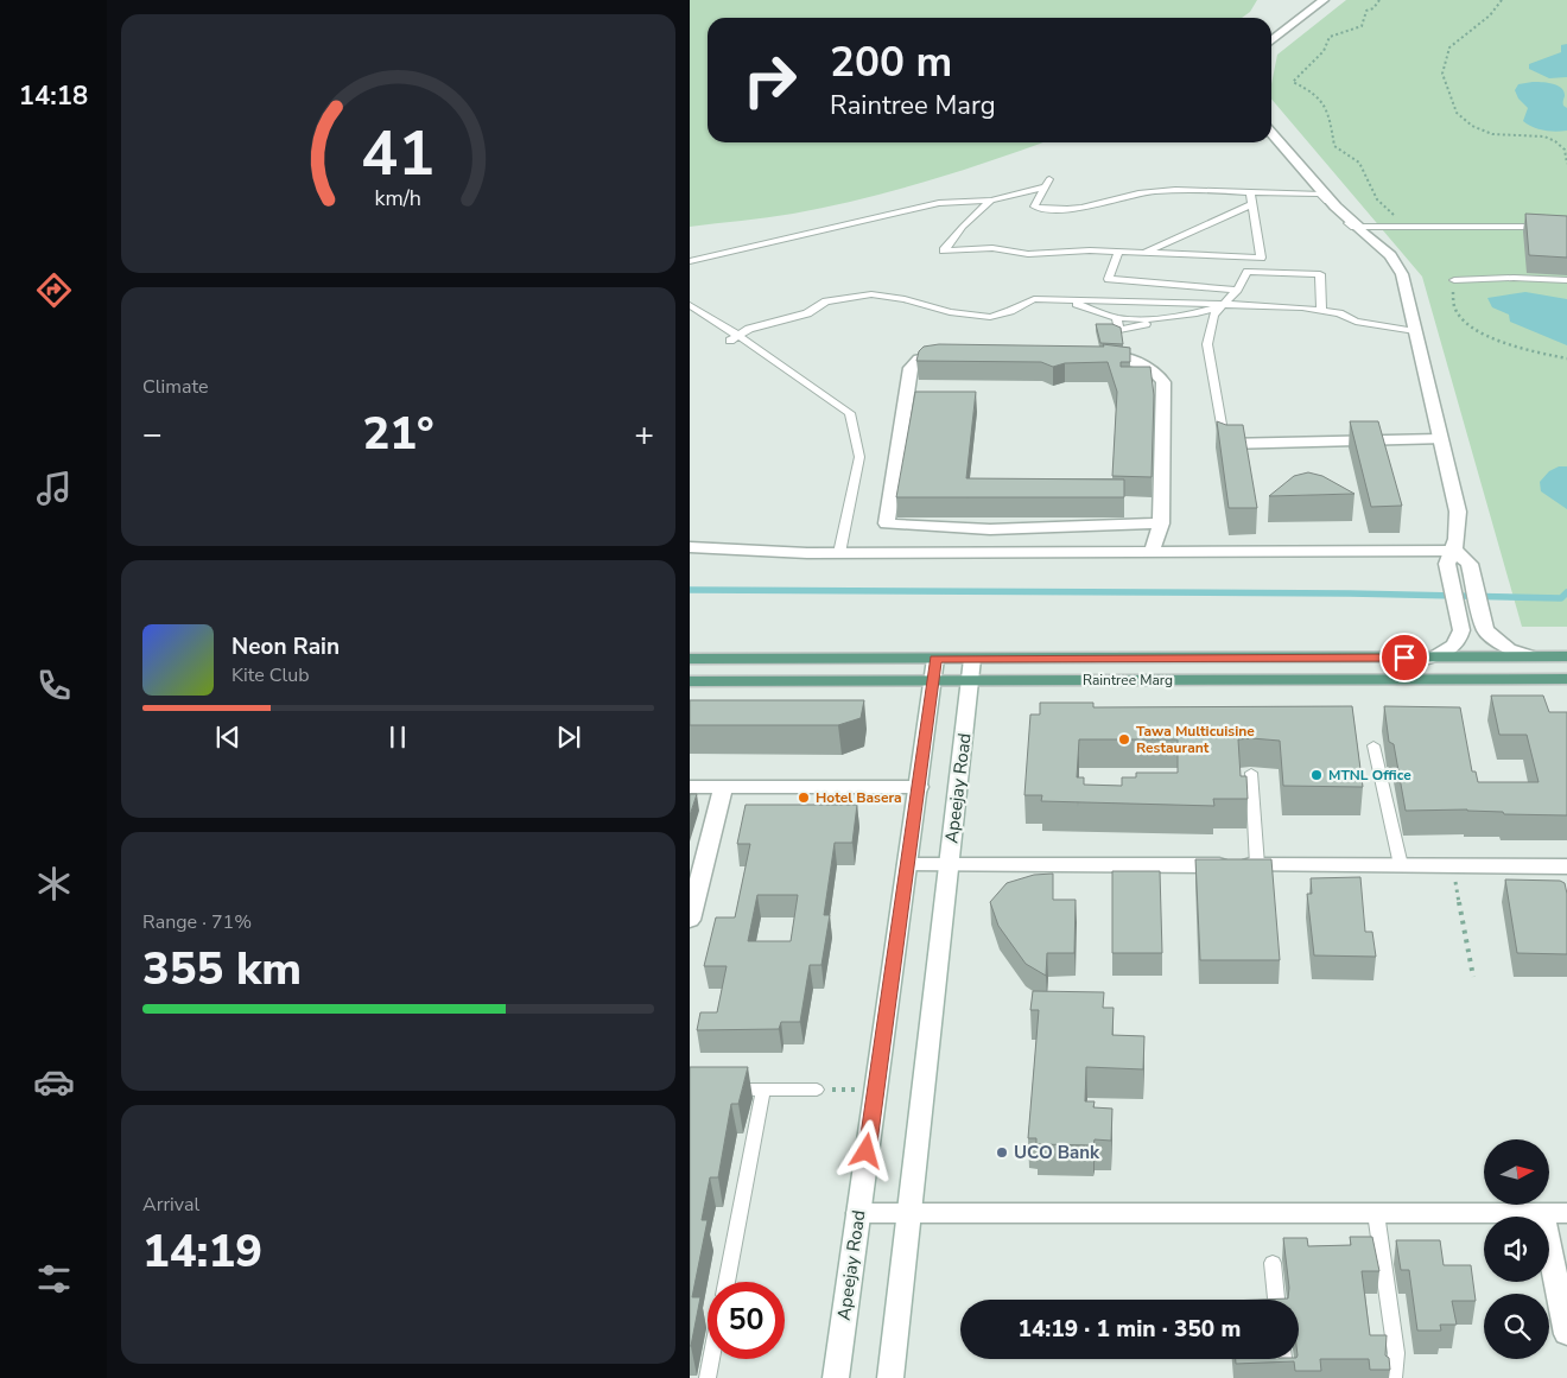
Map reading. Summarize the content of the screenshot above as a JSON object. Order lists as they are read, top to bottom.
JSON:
{
  "streets": {
    "main road": ["Raintree Marg"],
    "street": ["Apeejay Road"]
  },
  "crossings": [
    ["Raintree Marg", "Apeejay Road"]
  ],
  "places": [
    "Tawa Multicuisine Restaurant",
    "MTNL Office",
    "Hotel Basera",
    "UCO Bank"
  ],
  "north": "right",
  "page": {
    "tabs": "14:18",
    "turn": ["200 m", "Raintree Marg"],
    "tile": [
      "Climate",
      ["Range · 71%", "355 km"],
      ["Arrival", "14:19"]
    ],
    "heat": ["−", "21°", "+"],
    "song": ["Neon Rain", "Kite Club"],
    "limit": "50",
    "trip": "14:19 · 1 min · 350 m",
    "gauge": ["41", "km/h"]
  }
}
